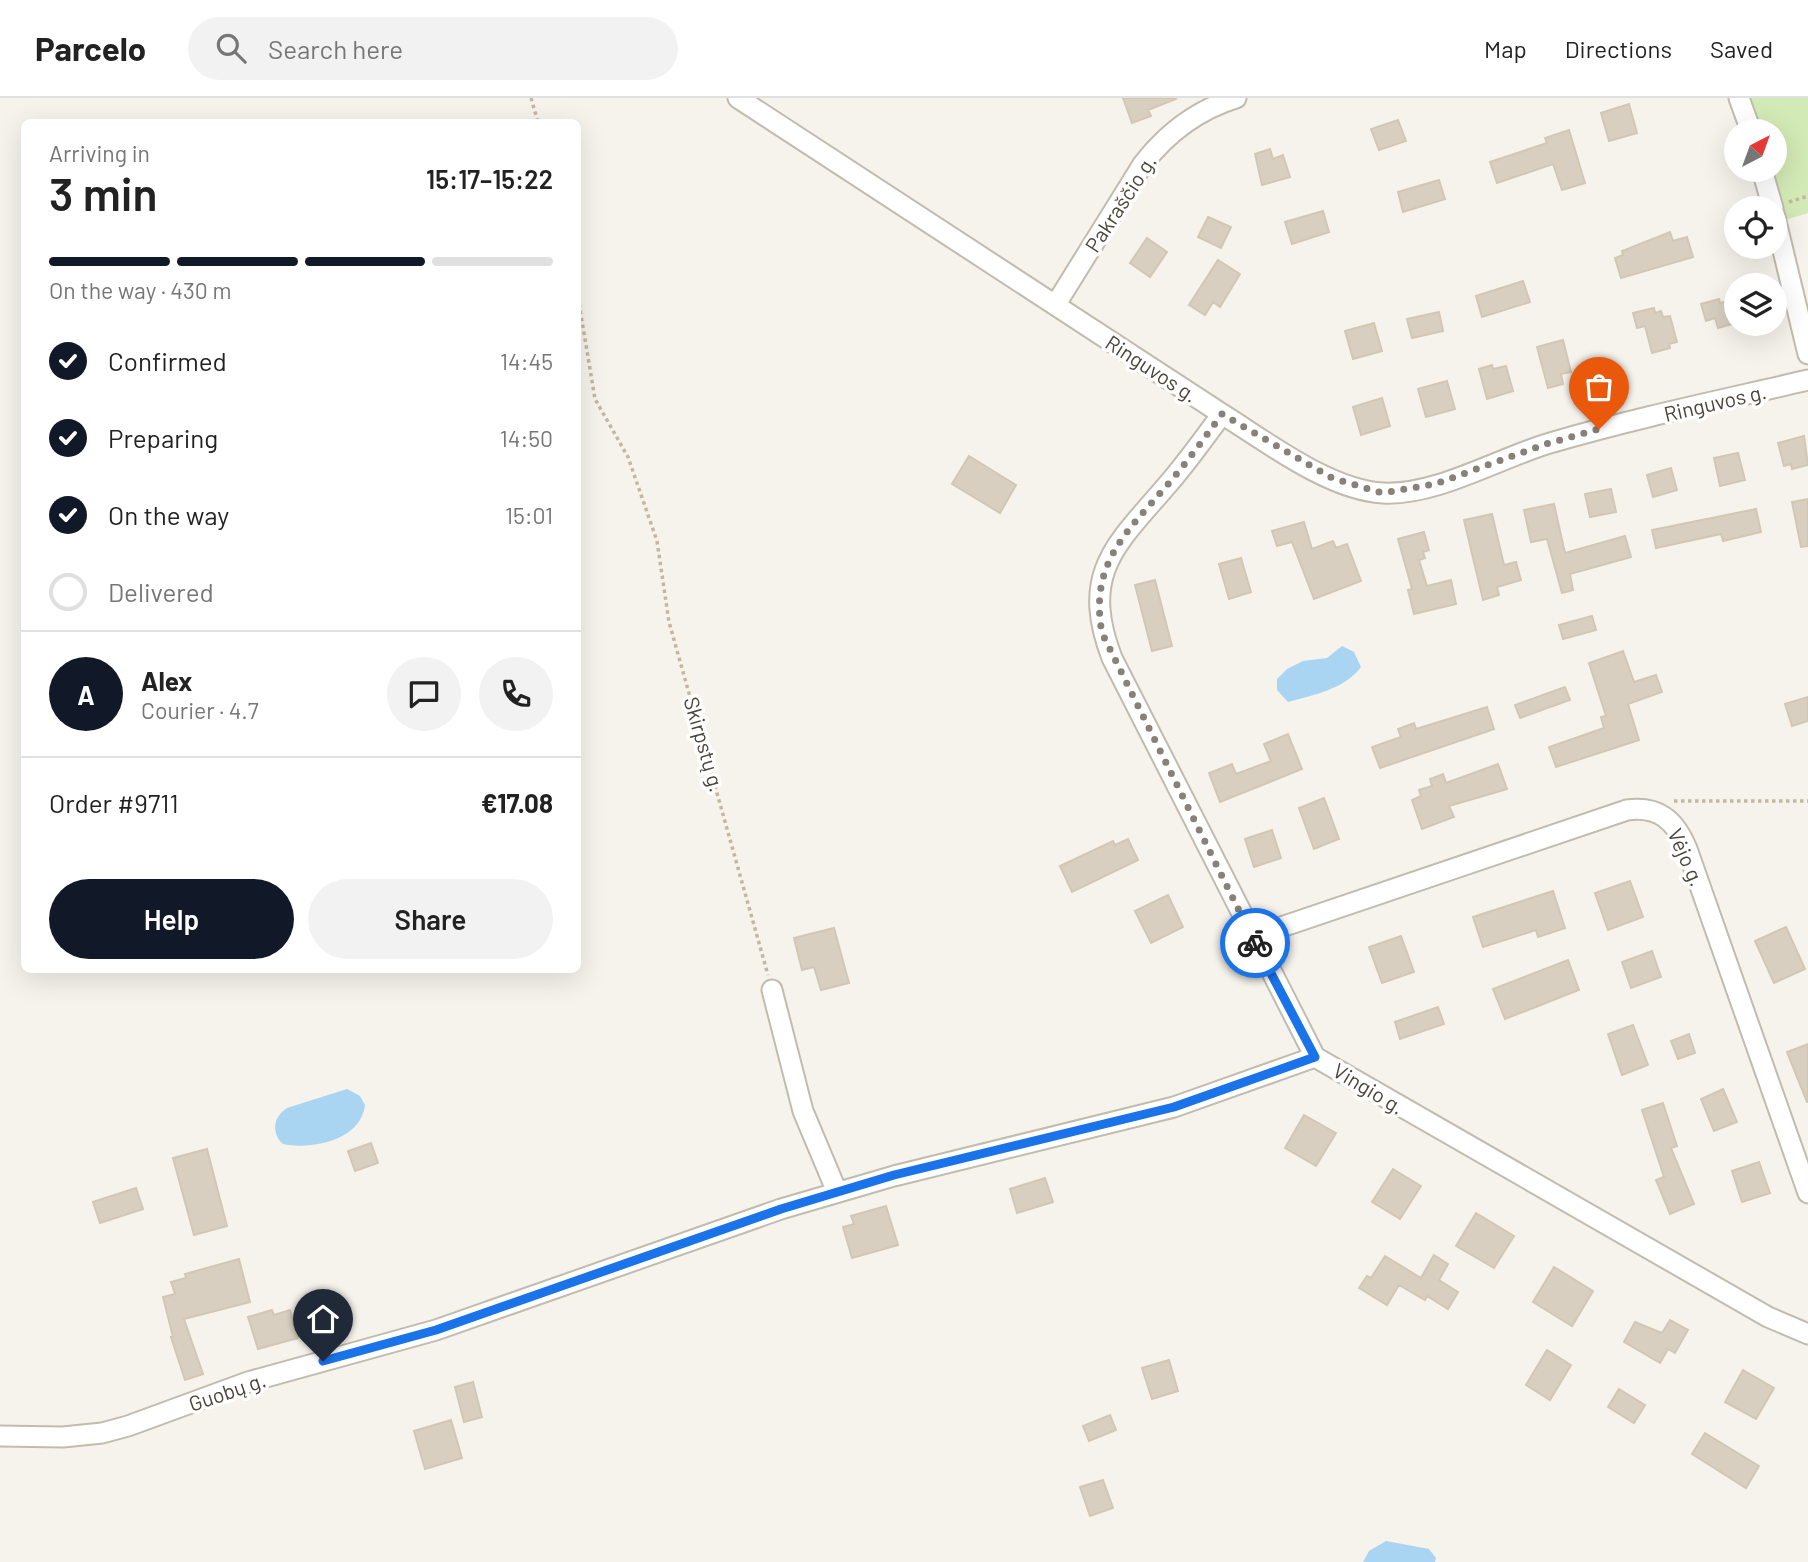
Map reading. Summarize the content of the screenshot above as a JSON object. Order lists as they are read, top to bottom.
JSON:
{
  "streets": {
    "street": [
      "Pakraščio g.",
      "Ringuvos g.",
      "Vėjo g.",
      "Vingio g.",
      "Guobų g."
    ],
    "path": ["Skirpstų g."]
  },
  "crossings": [
    ["Pakraščio g.", "Ringuvos g."],
    ["Ringuvos g.", "Vingio g."],
    ["Vėjo g.", "Vingio g."],
    ["Vingio g.", "Guobų g."]
  ],
  "north": "top right",
  "page": {
    "header": "Parcelo",
    "search": "Search here",
    "nav": ["Map", "Directions", "Saved"],
    "heading": ["3 min", "Arriving in", "15:17–15:22"],
    "panel": [
      "Alex",
      "Courier · 4.7",
      "Order #9711",
      "€17.08"
    ],
    "bar": "On the way · 430 m",
    "list": [
      ["Confirmed", "14:45"],
      ["Preparing", "14:50"],
      ["On the way", "15:01"],
      "Delivered"
    ],
    "round": "A",
    "buttons": ["Help", "Share"]
  }
}
